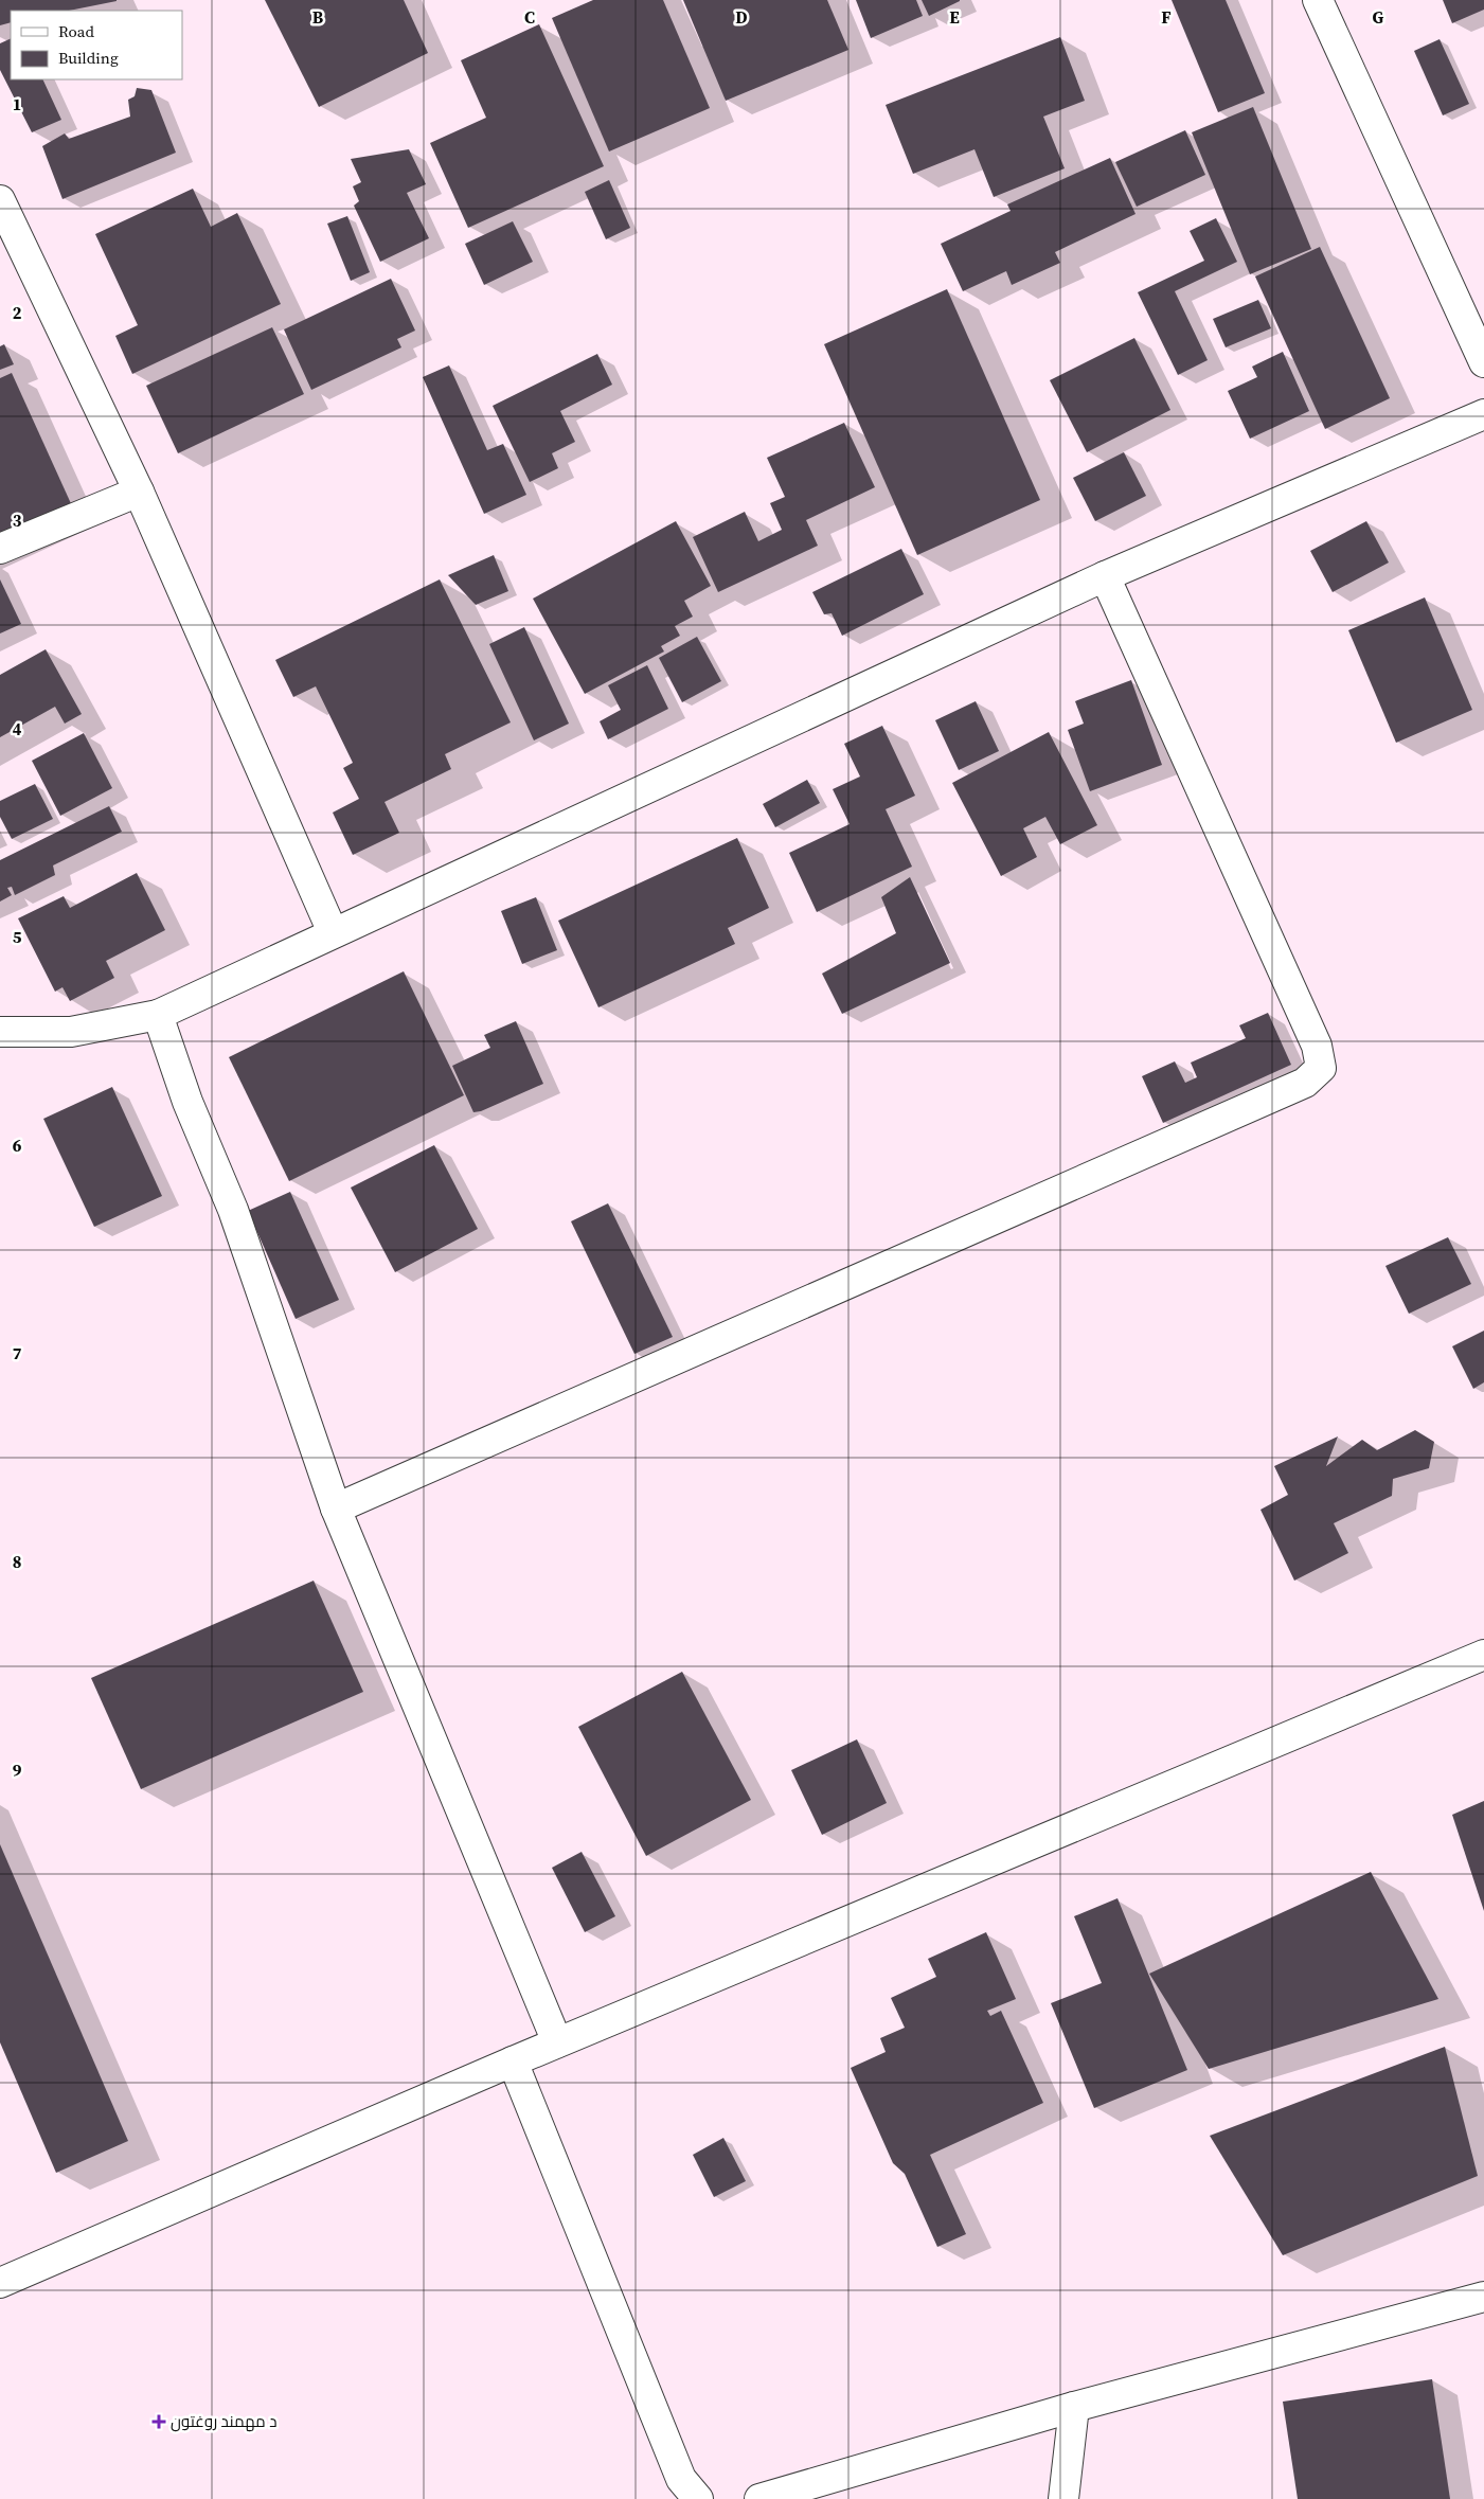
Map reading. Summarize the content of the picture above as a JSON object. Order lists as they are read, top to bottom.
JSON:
{
  "places": {
    "health": ["د مهمند روغتون"]
  },
  "legend": ["Road", "Building"],
  "grid": {
    "columns": [
      "B",
      "C",
      "D",
      "E",
      "F",
      "G"
    ],
    "rows": [
      "1",
      "2",
      "3",
      "4",
      "5",
      "6",
      "7",
      "8",
      "9"
    ]
  }
}
